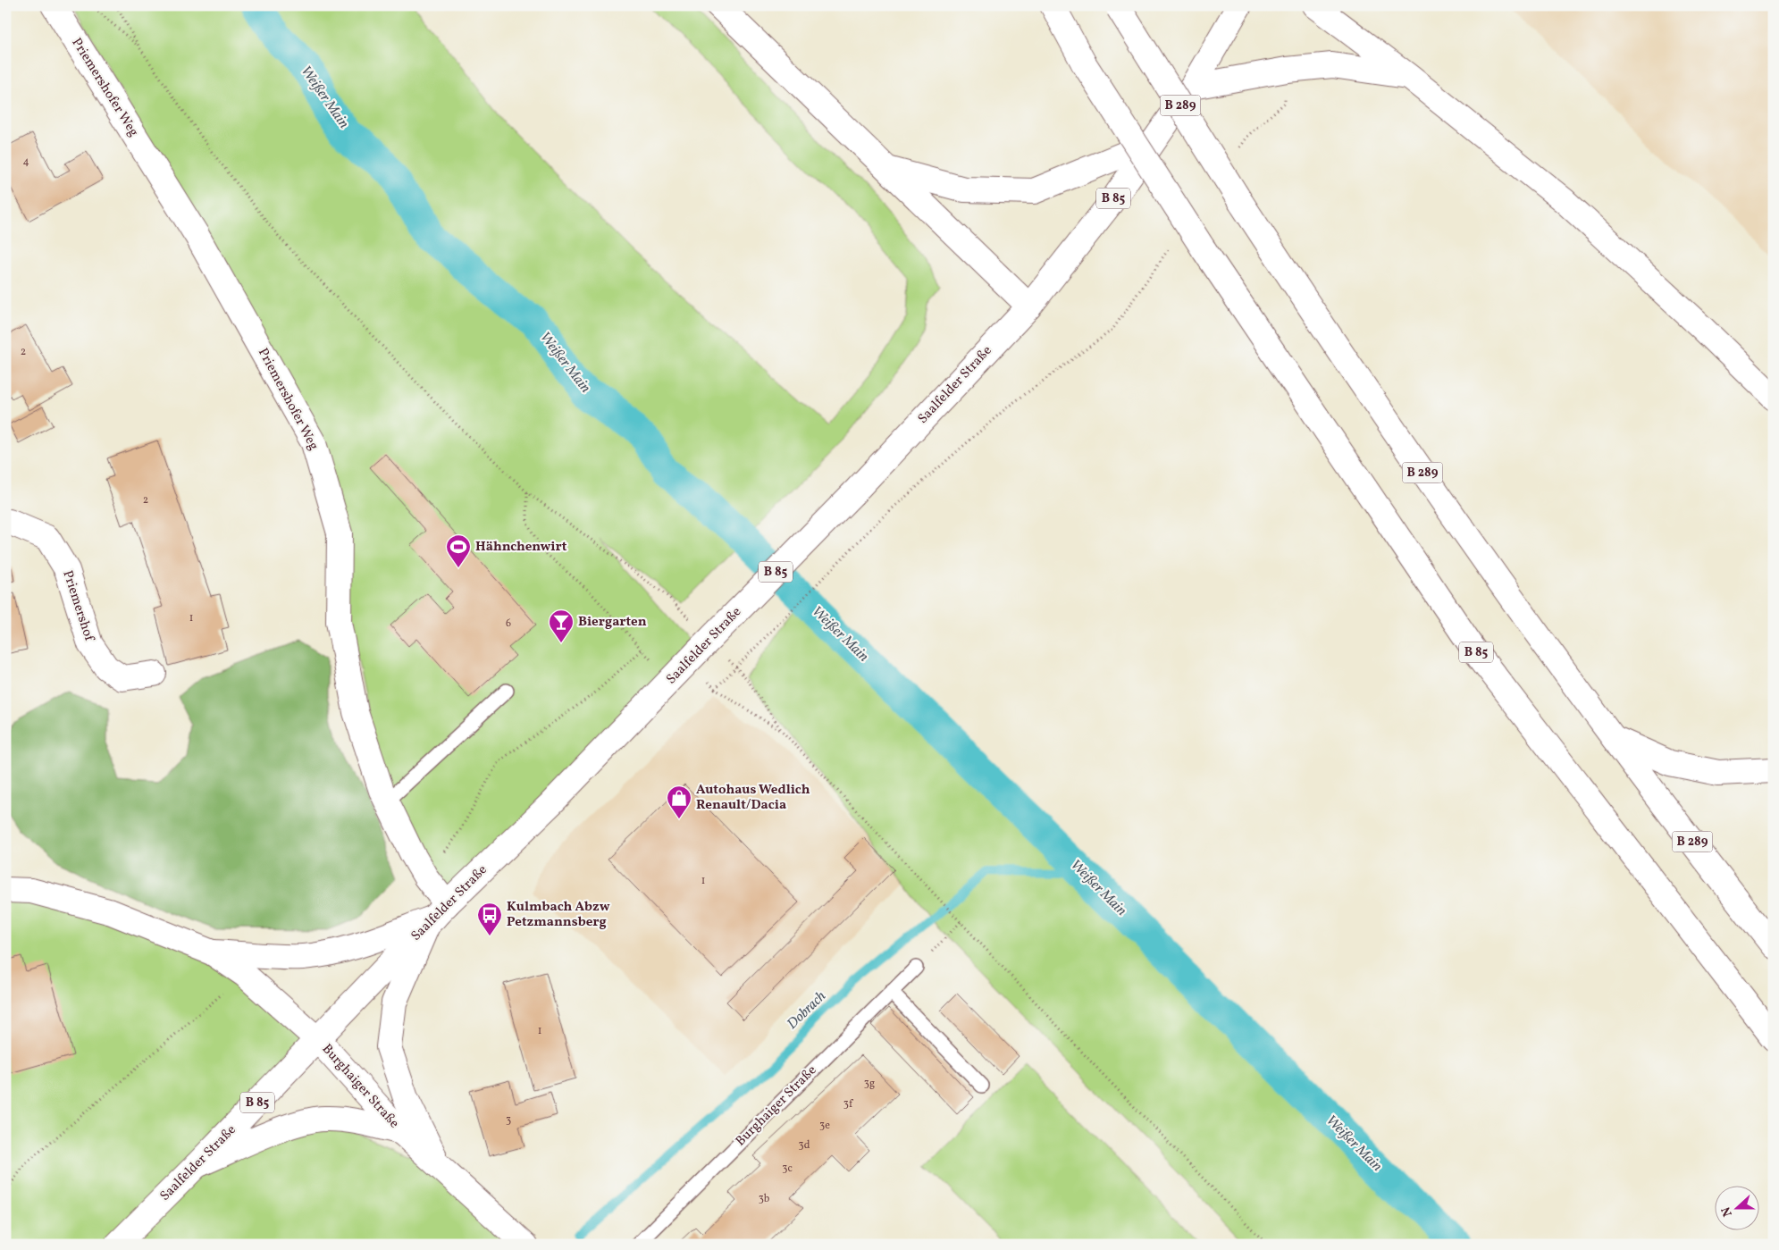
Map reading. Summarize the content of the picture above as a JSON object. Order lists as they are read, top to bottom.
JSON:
{
  "streets": {
    "main road": [
      "Priemershofer Weg",
      "B 289",
      "B 85",
      "Saalfelder Straße",
      "Priemershof",
      "Burghaiger Straße"
    ]
  },
  "crossings": [
    ["Priemershofer Weg", "Saalfelder Straße"],
    ["Priemershofer Weg", "Burghaiger Straße"],
    ["Saalfelder Straße", "Burghaiger Straße"]
  ],
  "water": ["Weißer Main", "Dobrach"],
  "places": {
    "sports": ["Hähnchenwirt"],
    "bar": ["Biergarten"],
    "shop": ["Autohaus Wedlich Renault/Dacia"],
    "bus stop": ["Kulmbach Abzw Petzmannsberg"]
  },
  "house_numbers": [
    "4",
    "2",
    "2",
    "1",
    "6",
    "1",
    "1",
    "3g",
    "3f",
    "3",
    "3e",
    "3d",
    "3c",
    "3b"
  ],
  "north": "left"
}
